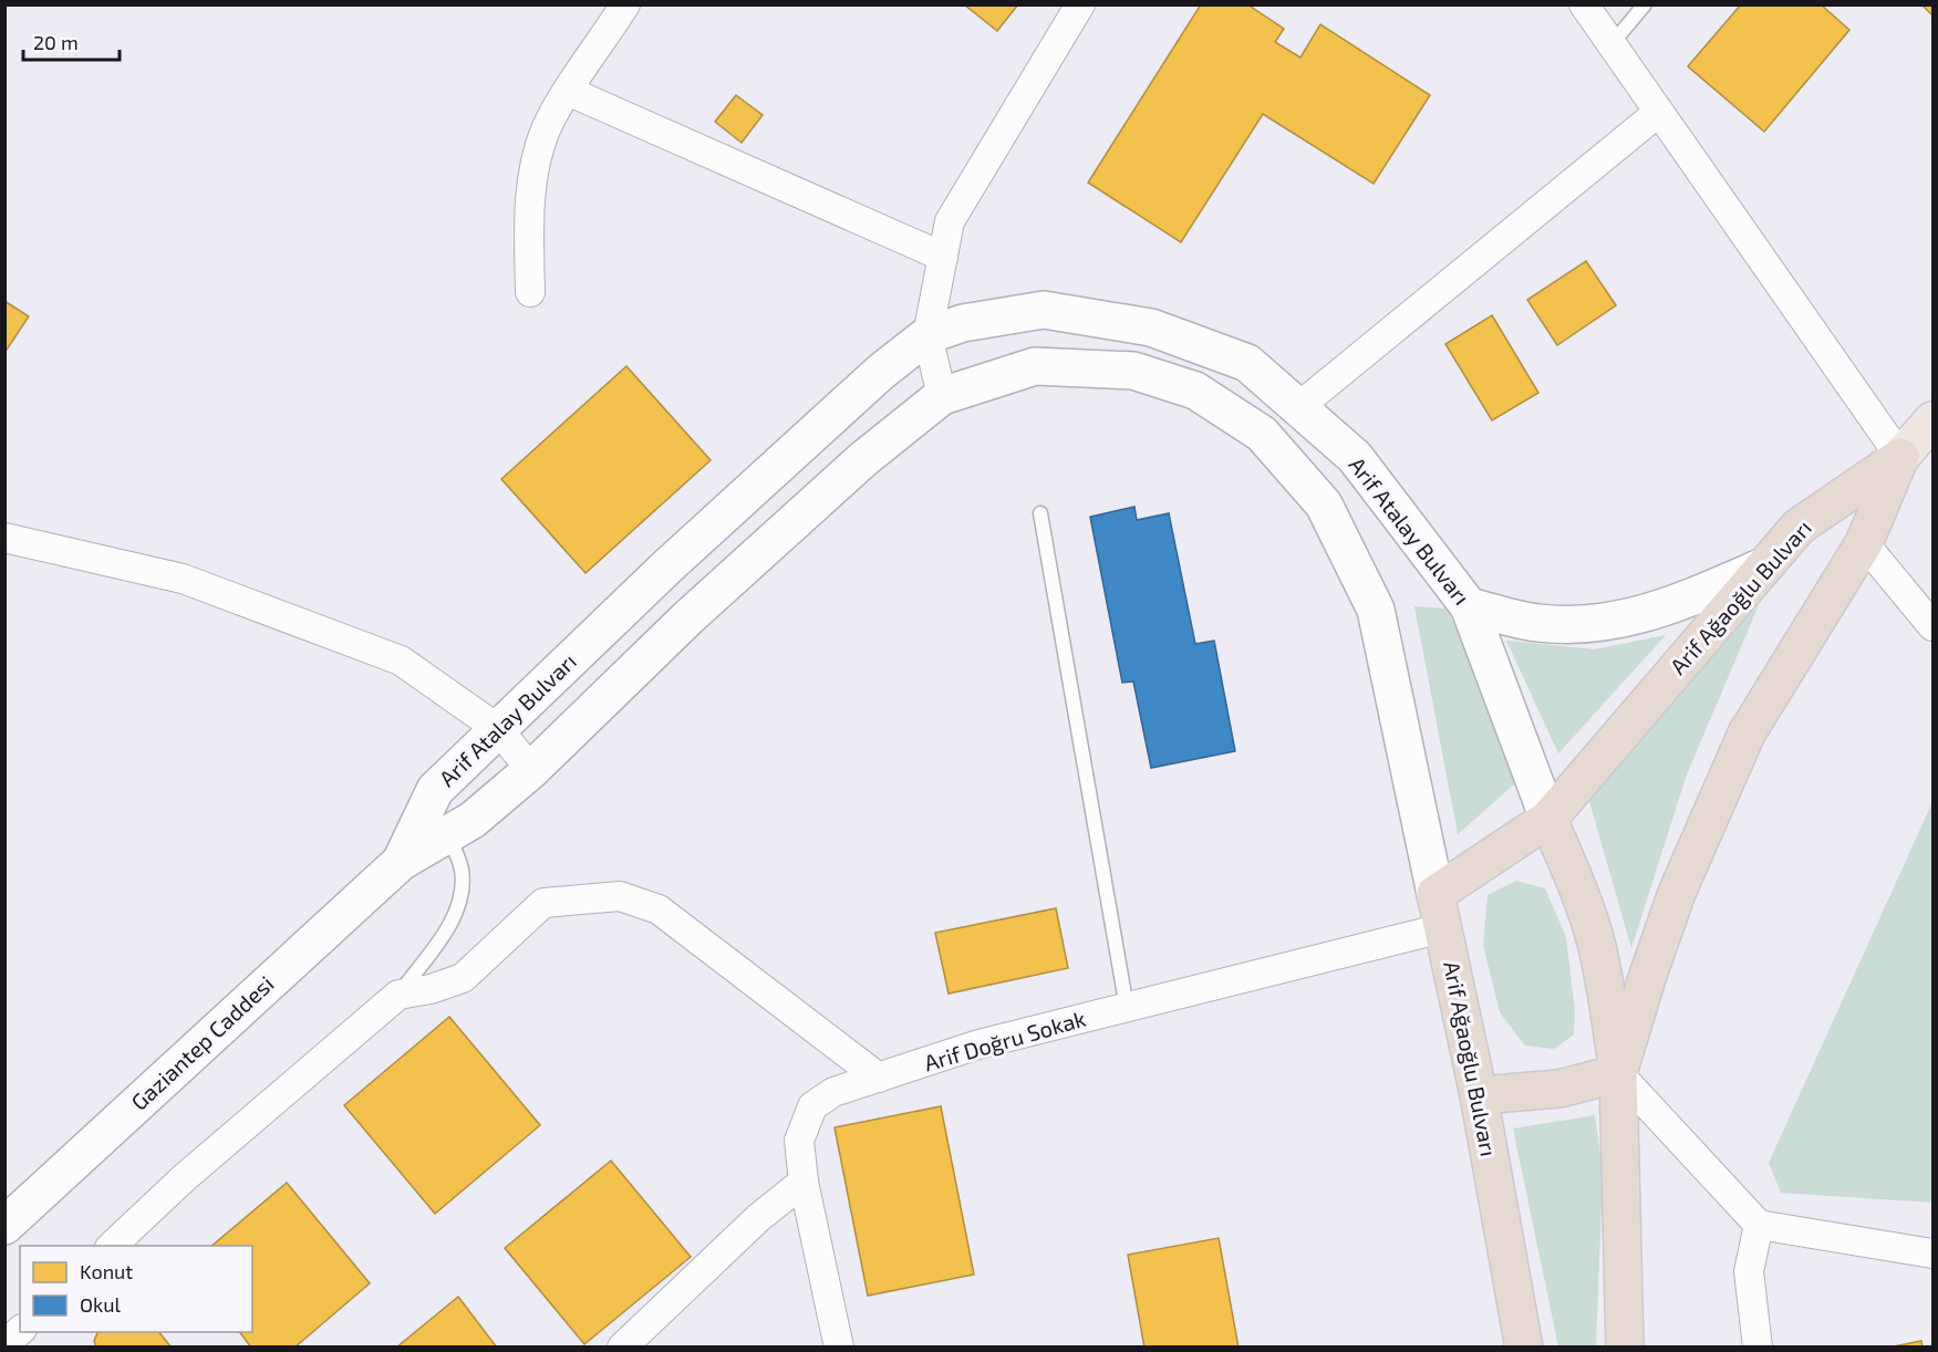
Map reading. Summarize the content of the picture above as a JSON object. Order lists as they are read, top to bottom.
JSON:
{
  "streets": {
    "highway": ["Arif Ağaoğlu Bulvarı"],
    "main road": ["Arif Atalay Bulvarı", "Gaziantep Caddesi"],
    "street": ["Arif Doğru Sokak"]
  },
  "crossings": [
    ["Arif Atalay Bulvarı", "Arif Ağaoğlu Bulvarı"],
    ["Arif Atalay Bulvarı", "Gaziantep Caddesi"],
    ["Arif Ağaoğlu Bulvarı", "Arif Doğru Sokak"]
  ],
  "legend": ["Konut", "Okul"],
  "scale_bar": "20 m"
}
